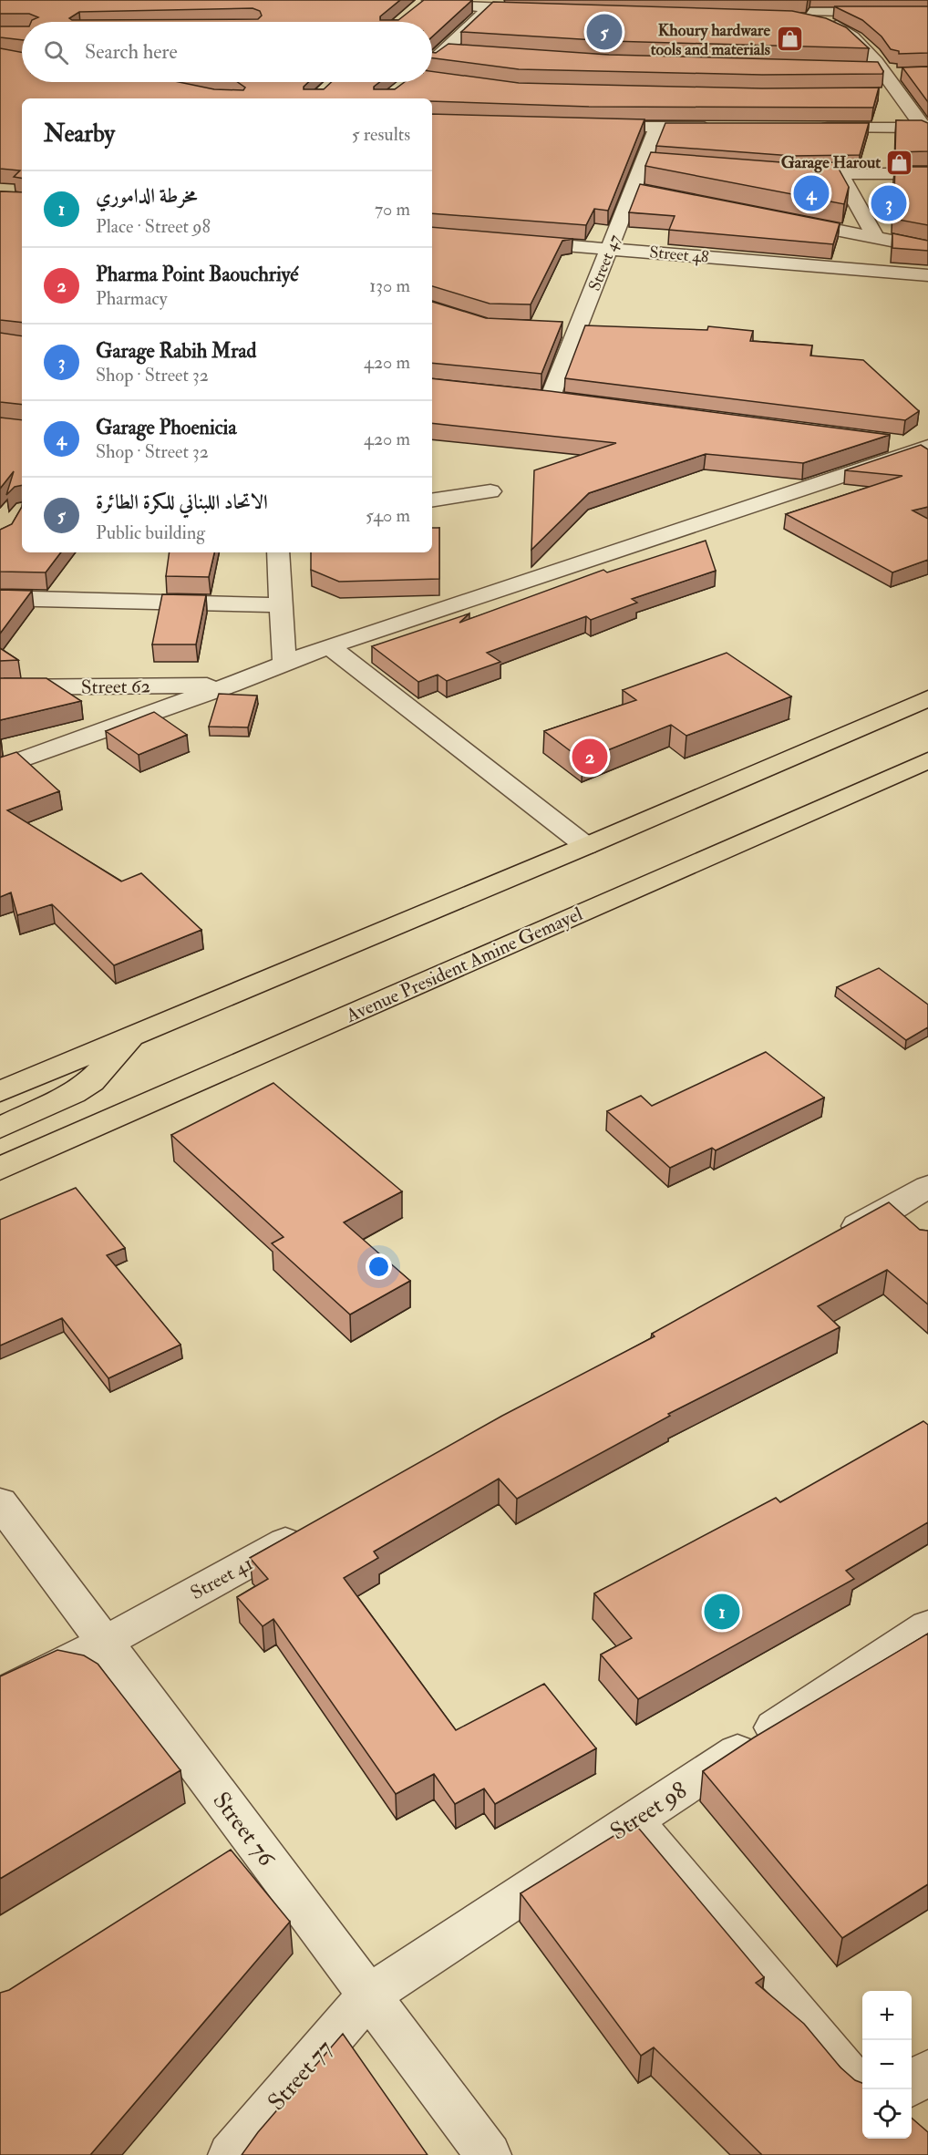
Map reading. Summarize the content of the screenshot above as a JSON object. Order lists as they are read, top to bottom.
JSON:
{
  "streets": {
    "highway": ["Avenue President Amine Gemayel"],
    "street": [
      "Street 48",
      "Street 47",
      "Street 62",
      "Street 41",
      "Street 98",
      "Street 76",
      "Street 77"
    ]
  },
  "crossings": [
    ["Street 48", "Street 47"],
    ["Street 41", "Street 76"],
    ["Street 98", "Street 76"],
    ["Street 98", "Street 77"],
    ["Street 76", "Street 77"]
  ],
  "places": {
    "shop": ["Khoury hardware tools and materials", "Garage Harout"]
  },
  "page": {
    "pins": [
      "5",
      "4",
      "3",
      "2",
      "1"
    ],
    "search": "Search here",
    "heading": ["Nearby", "5 results"],
    "list": [
      {
        "mark": "1",
        "name": "مخرطة الداموري",
        "note": "Place · Street 98",
        "value": "70 m"
      },
      {
        "mark": "2",
        "name": "Pharma Point Baouchriyé",
        "note": "Pharmacy",
        "value": "130 m"
      },
      {
        "mark": "3",
        "name": "Garage Rabih Mrad",
        "note": "Shop · Street 32",
        "value": "420 m"
      },
      {
        "mark": "4",
        "name": "Garage Phoenicia",
        "note": "Shop · Street 32",
        "value": "420 m"
      },
      {
        "mark": "5",
        "name": "الاتحاد اللبناني للكرة الطائرة",
        "note": "Public building",
        "value": "540 m"
      }
    ],
    "map_buttons": ["+", "−"]
  }
}
